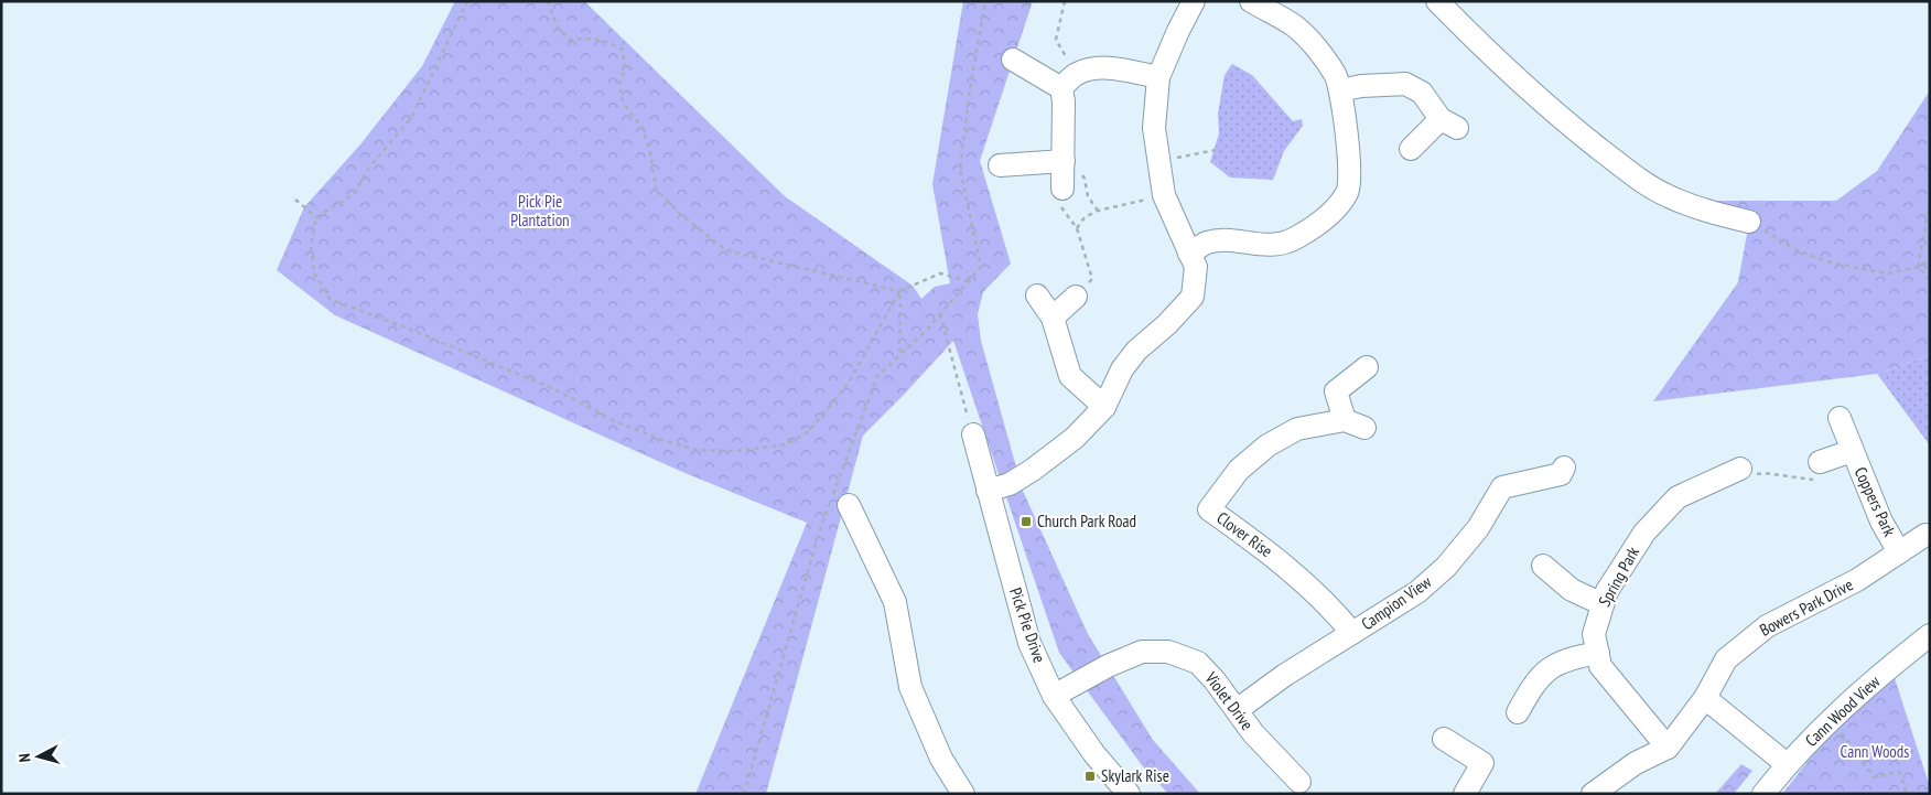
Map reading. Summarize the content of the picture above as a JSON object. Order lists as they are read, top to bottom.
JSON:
{
  "streets": {
    "street": [
      "Coppers Park",
      "Clover Rise",
      "Spring Park",
      "Campion View",
      "Bowers Park Drive",
      "Pick Pie Drive",
      "Violet Drive",
      "Cann Wood View"
    ]
  },
  "crossings": [
    ["Coppers Park", "Bowers Park Drive"],
    ["Clover Rise", "Campion View"],
    ["Spring Park", "Bowers Park Drive"],
    ["Campion View", "Violet Drive"],
    ["Pick Pie Drive", "Violet Drive"]
  ],
  "parks": ["Pick Pie Plantation", "Cann Woods"],
  "places": {
    "transit": ["Church Park Road", "Skylark Rise"]
  },
  "north": "left"
}
